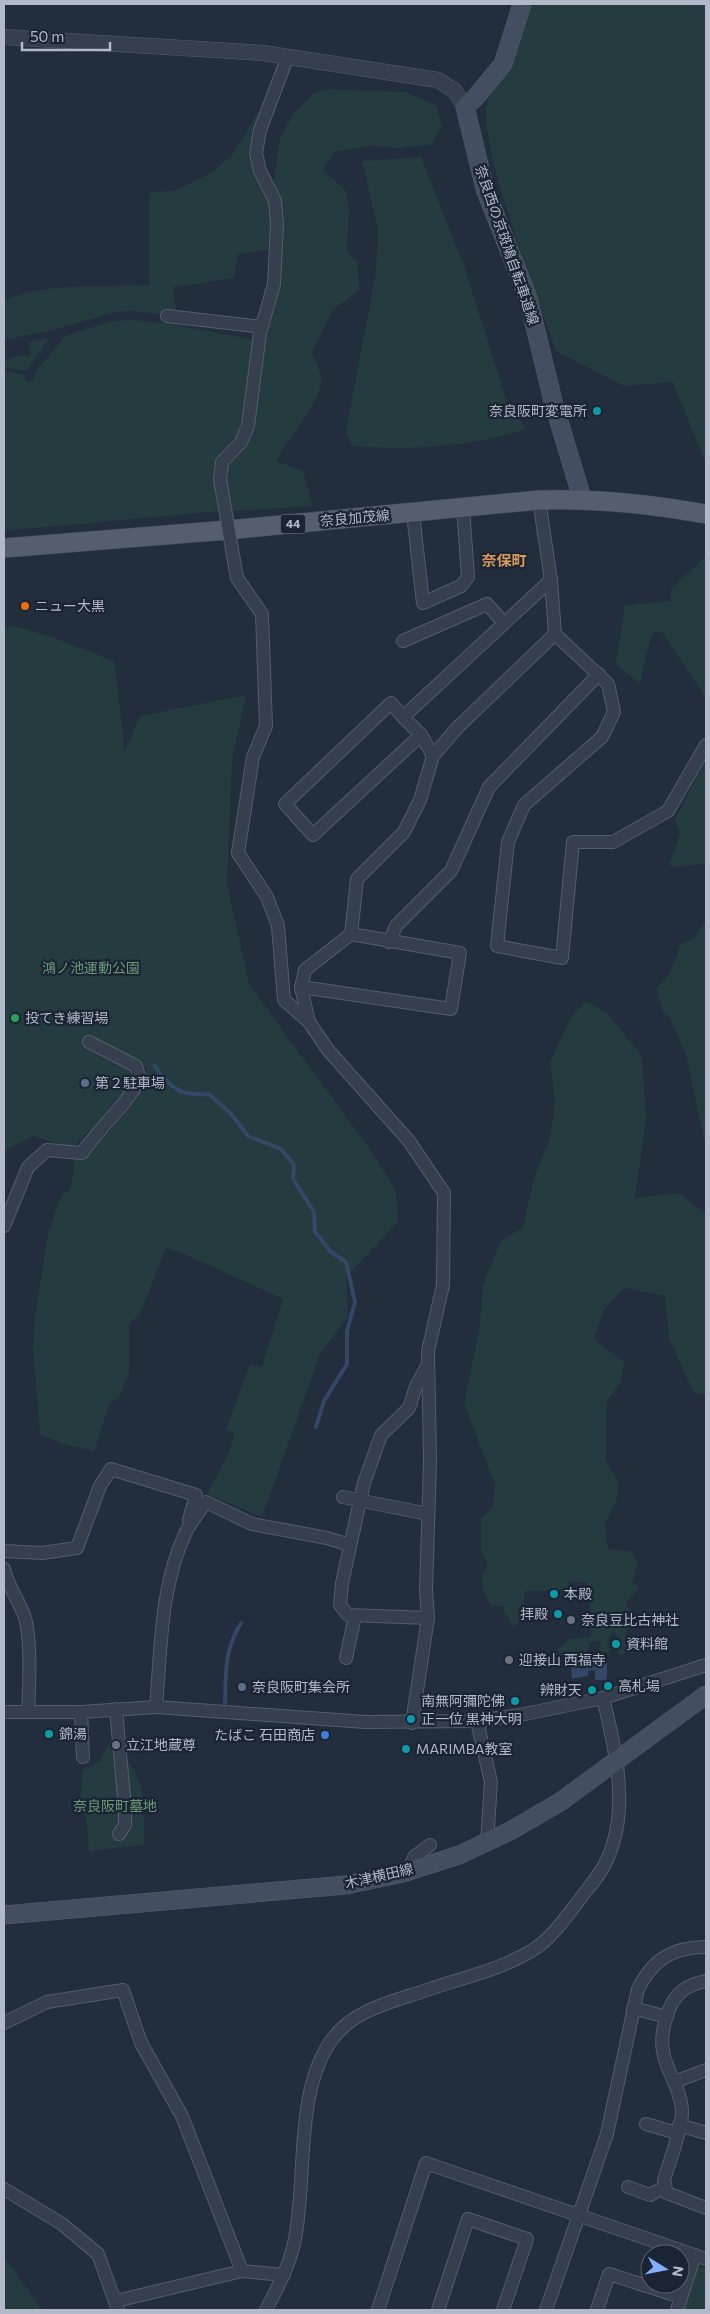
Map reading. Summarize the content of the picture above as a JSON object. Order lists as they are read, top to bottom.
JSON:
{
  "streets": {
    "main road": [
      "奈良西の京斑鳩自転車道線",
      "奈良加茂線",
      "44",
      "木津横田線"
    ]
  },
  "crossings": [
    ["奈良西の京斑鳩自転車道線", "奈良加茂線"]
  ],
  "districts": ["奈保町"],
  "parks": ["鴻ノ池運動公園", "奈良阪町墓地"],
  "places": [
    "奈良阪町変電所",
    "ニュー大黒",
    "投てき練習場",
    "第２駐車場",
    "本殿",
    "拝殿",
    "奈良豆比古神社",
    "資料館",
    "迎接山 西福寺",
    "高札場",
    "奈良阪町集会所",
    "辨財天",
    "南無阿彌陀佛",
    "正一位 黒神大明",
    "錦湯",
    "たばこ 石田商店",
    "立江地蔵尊",
    "MARIMBA教室"
  ],
  "scale_bar": "50 m",
  "north": "right"
}
